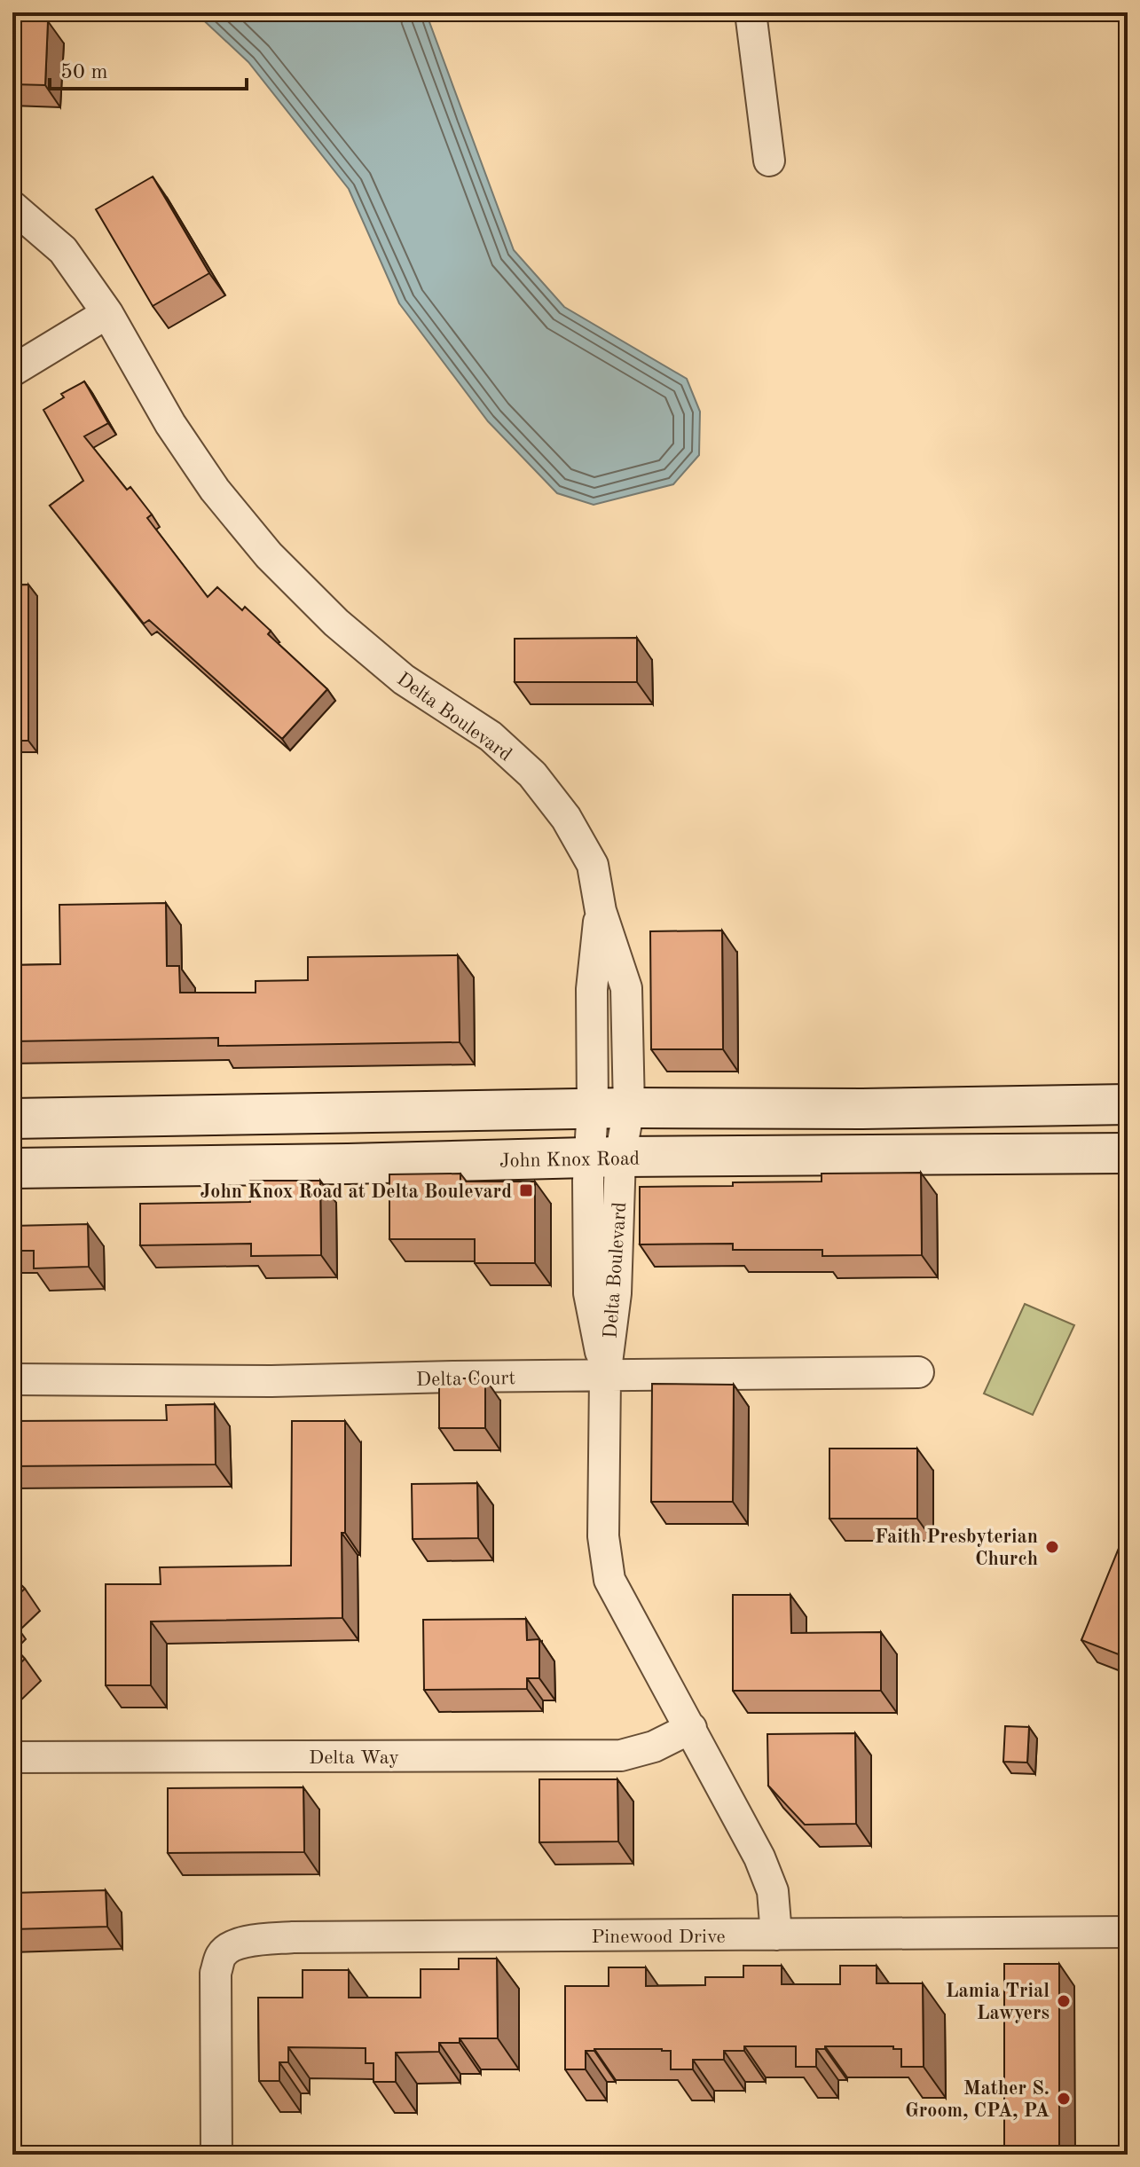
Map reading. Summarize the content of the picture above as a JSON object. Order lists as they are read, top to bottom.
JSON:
{
  "streets": {
    "main road": ["John Knox Road"],
    "street": [
      "Delta Boulevard",
      "Delta Court",
      "Delta Way",
      "Pinewood Drive"
    ]
  },
  "crossings": [
    ["Delta Boulevard", "John Knox Road"],
    ["Delta Boulevard", "Delta Court"],
    ["Delta Boulevard", "Delta Way"],
    ["Delta Boulevard", "Pinewood Drive"]
  ],
  "places": {
    "transit": ["John Knox Road at Delta Boulevard"],
    "other": ["Faith Presbyterian Church", "Lamia Trial Lawyers", "Mather S. Groom, CPA, PA"]
  },
  "scale_bar": "50 m"
}
